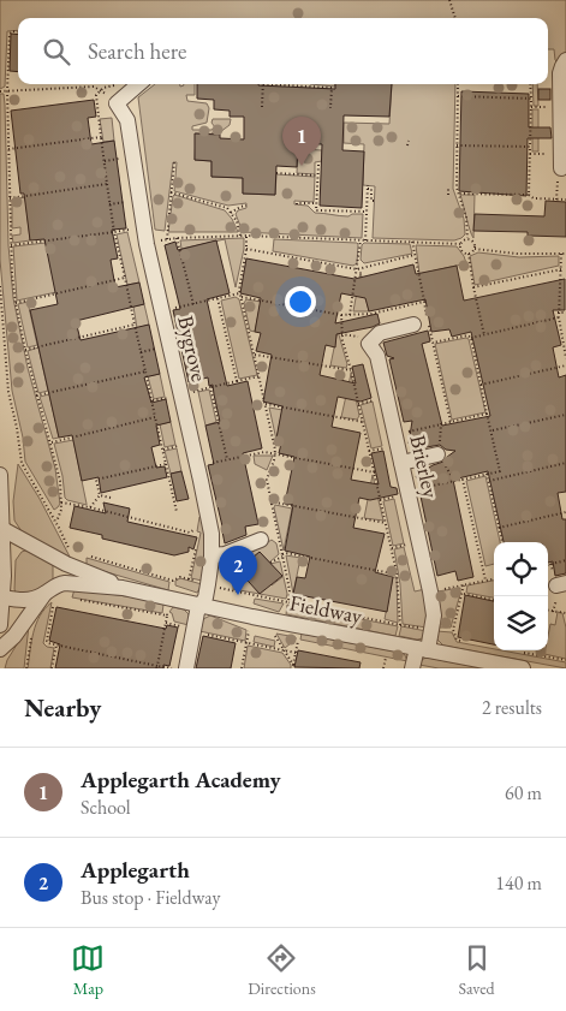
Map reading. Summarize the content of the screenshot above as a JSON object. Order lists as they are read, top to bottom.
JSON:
{
  "streets": {
    "street": ["Bygrove", "Brierley", "Fieldway"]
  },
  "crossings": [
    ["Bygrove", "Fieldway"],
    ["Brierley", "Fieldway"]
  ],
  "page": {
    "search": "Search here",
    "pins": ["1", "2"],
    "heading": ["Nearby", "2 results"],
    "list": [
      {
        "mark": "1",
        "name": "Applegarth Academy",
        "note": "School",
        "value": "60 m"
      },
      {
        "mark": "2",
        "name": "Applegarth",
        "note": "Bus stop · Fieldway",
        "value": "140 m"
      }
    ],
    "nav": ["Map", "Directions", "Saved"]
  }
}
